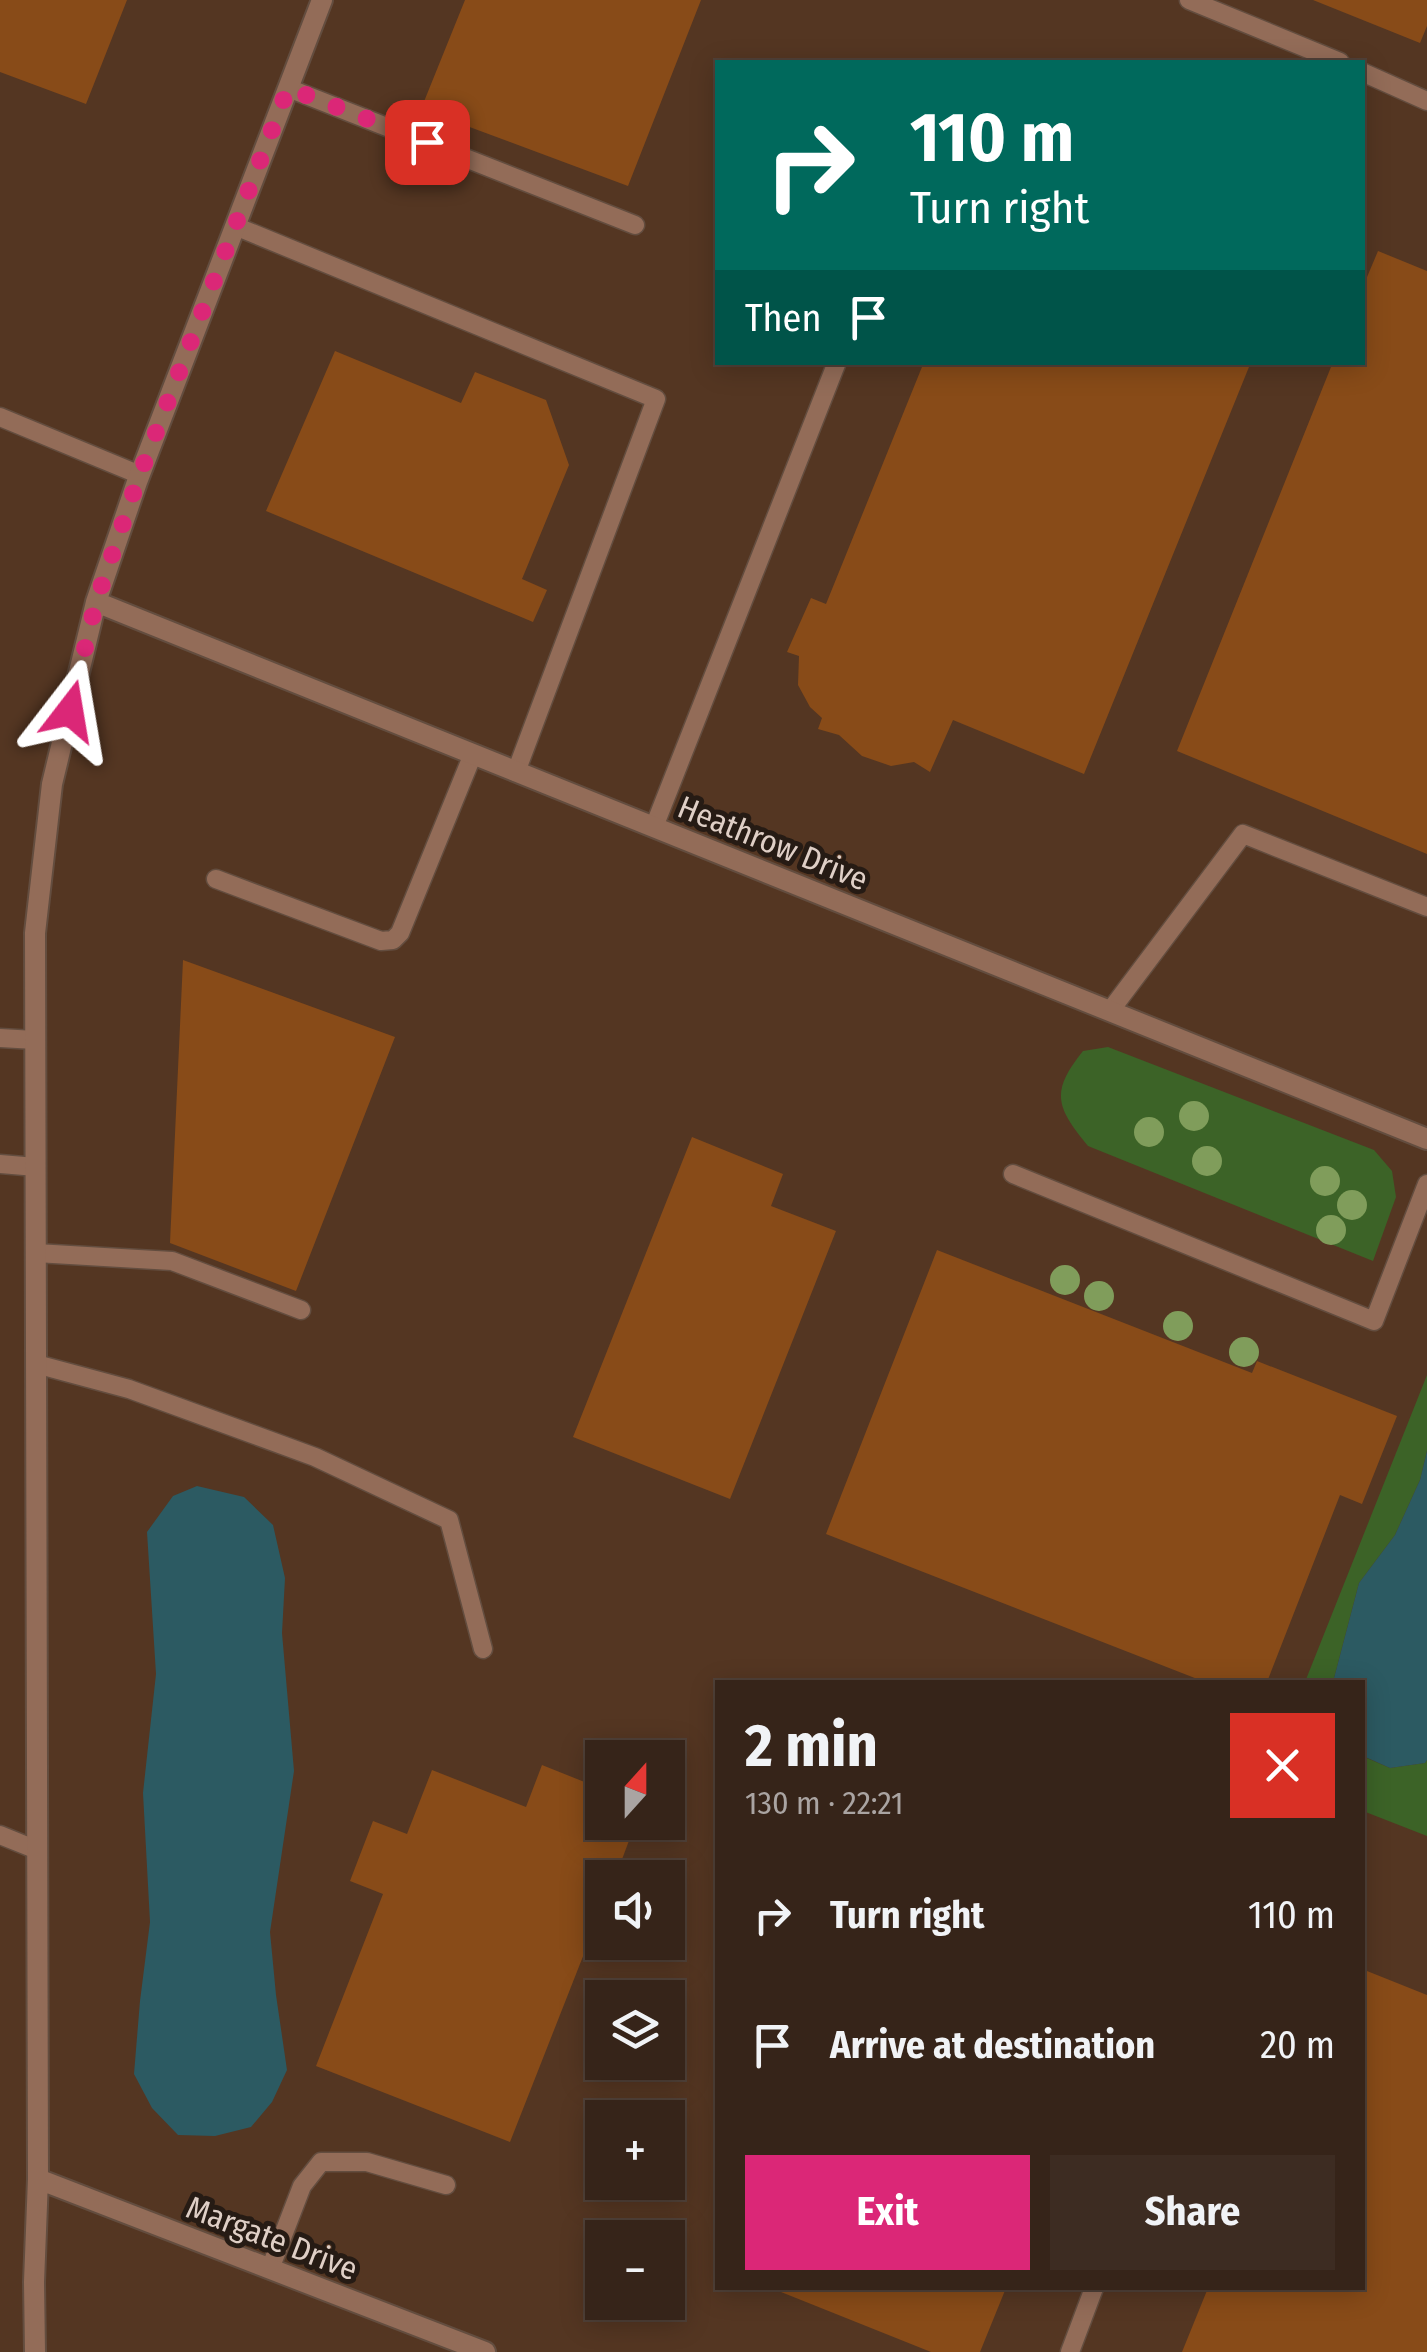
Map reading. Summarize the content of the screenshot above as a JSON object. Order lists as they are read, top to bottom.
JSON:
{
  "streets": {
    "street": ["Heathrow Drive", "Margate Drive"]
  },
  "north": "top",
  "page": {
    "turn": ["110 m", "Turn right"],
    "then": "Then",
    "heading": ["2 min", "130 m · 22:21"],
    "map_buttons": ["+", "−"],
    "list": [
      {
        "name": "Turn right",
        "value": "110 m"
      },
      {
        "name": "Arrive at destination",
        "value": "20 m"
      }
    ],
    "buttons": ["Exit", "Share"]
  }
}
